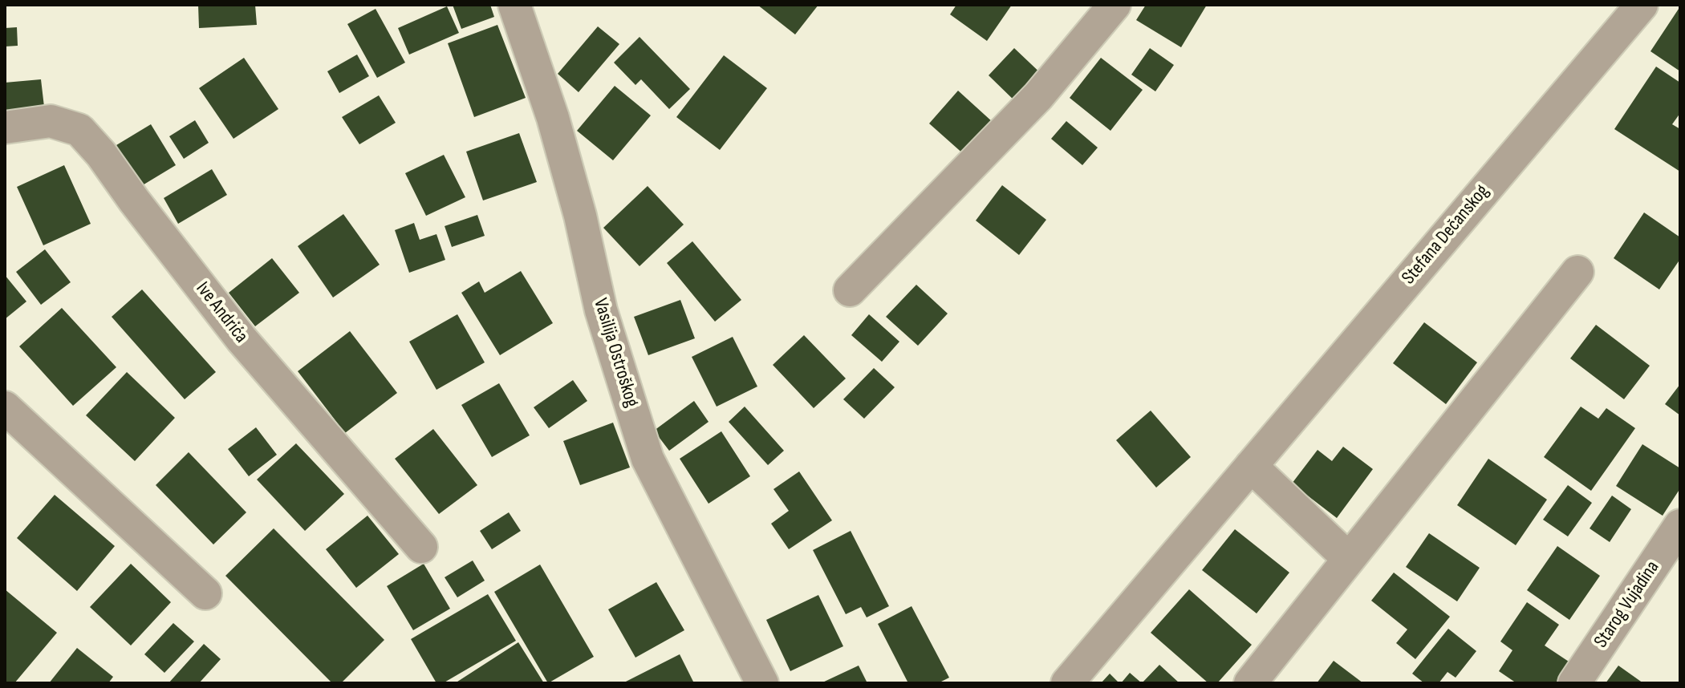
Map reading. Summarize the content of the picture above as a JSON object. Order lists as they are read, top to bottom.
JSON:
{
  "streets": {
    "street": [
      "Stefana Dečanskog",
      "Ive Andrića",
      "Vasilija Ostroškog",
      "Starog Vujadina"
    ]
  }
}
